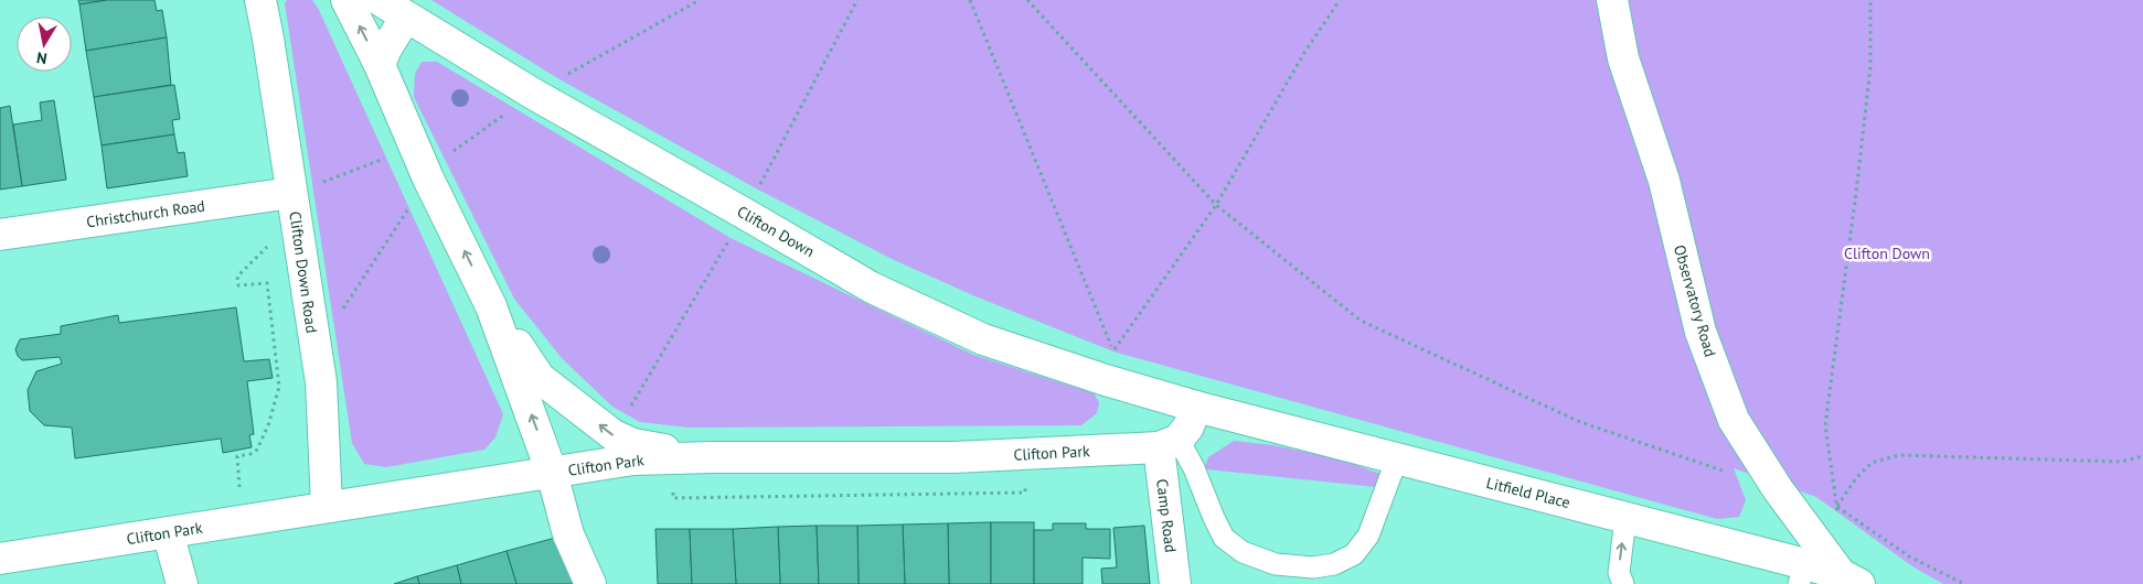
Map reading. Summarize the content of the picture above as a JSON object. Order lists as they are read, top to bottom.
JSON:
{
  "streets": {
    "street": [
      "Christchurch Road",
      "Clifton Down",
      "Clifton Down Road",
      "Observatory Road",
      "Clifton Park",
      "Litfield Place",
      "Camp Road"
    ]
  },
  "crossings": [
    ["Christchurch Road", "Clifton Down Road"],
    ["Clifton Down", "Litfield Place"],
    ["Clifton Down Road", "Clifton Park"],
    ["Observatory Road", "Litfield Place"],
    ["Clifton Park", "Camp Road"]
  ],
  "parks": ["Clifton Down"],
  "north": "bottom"
}
